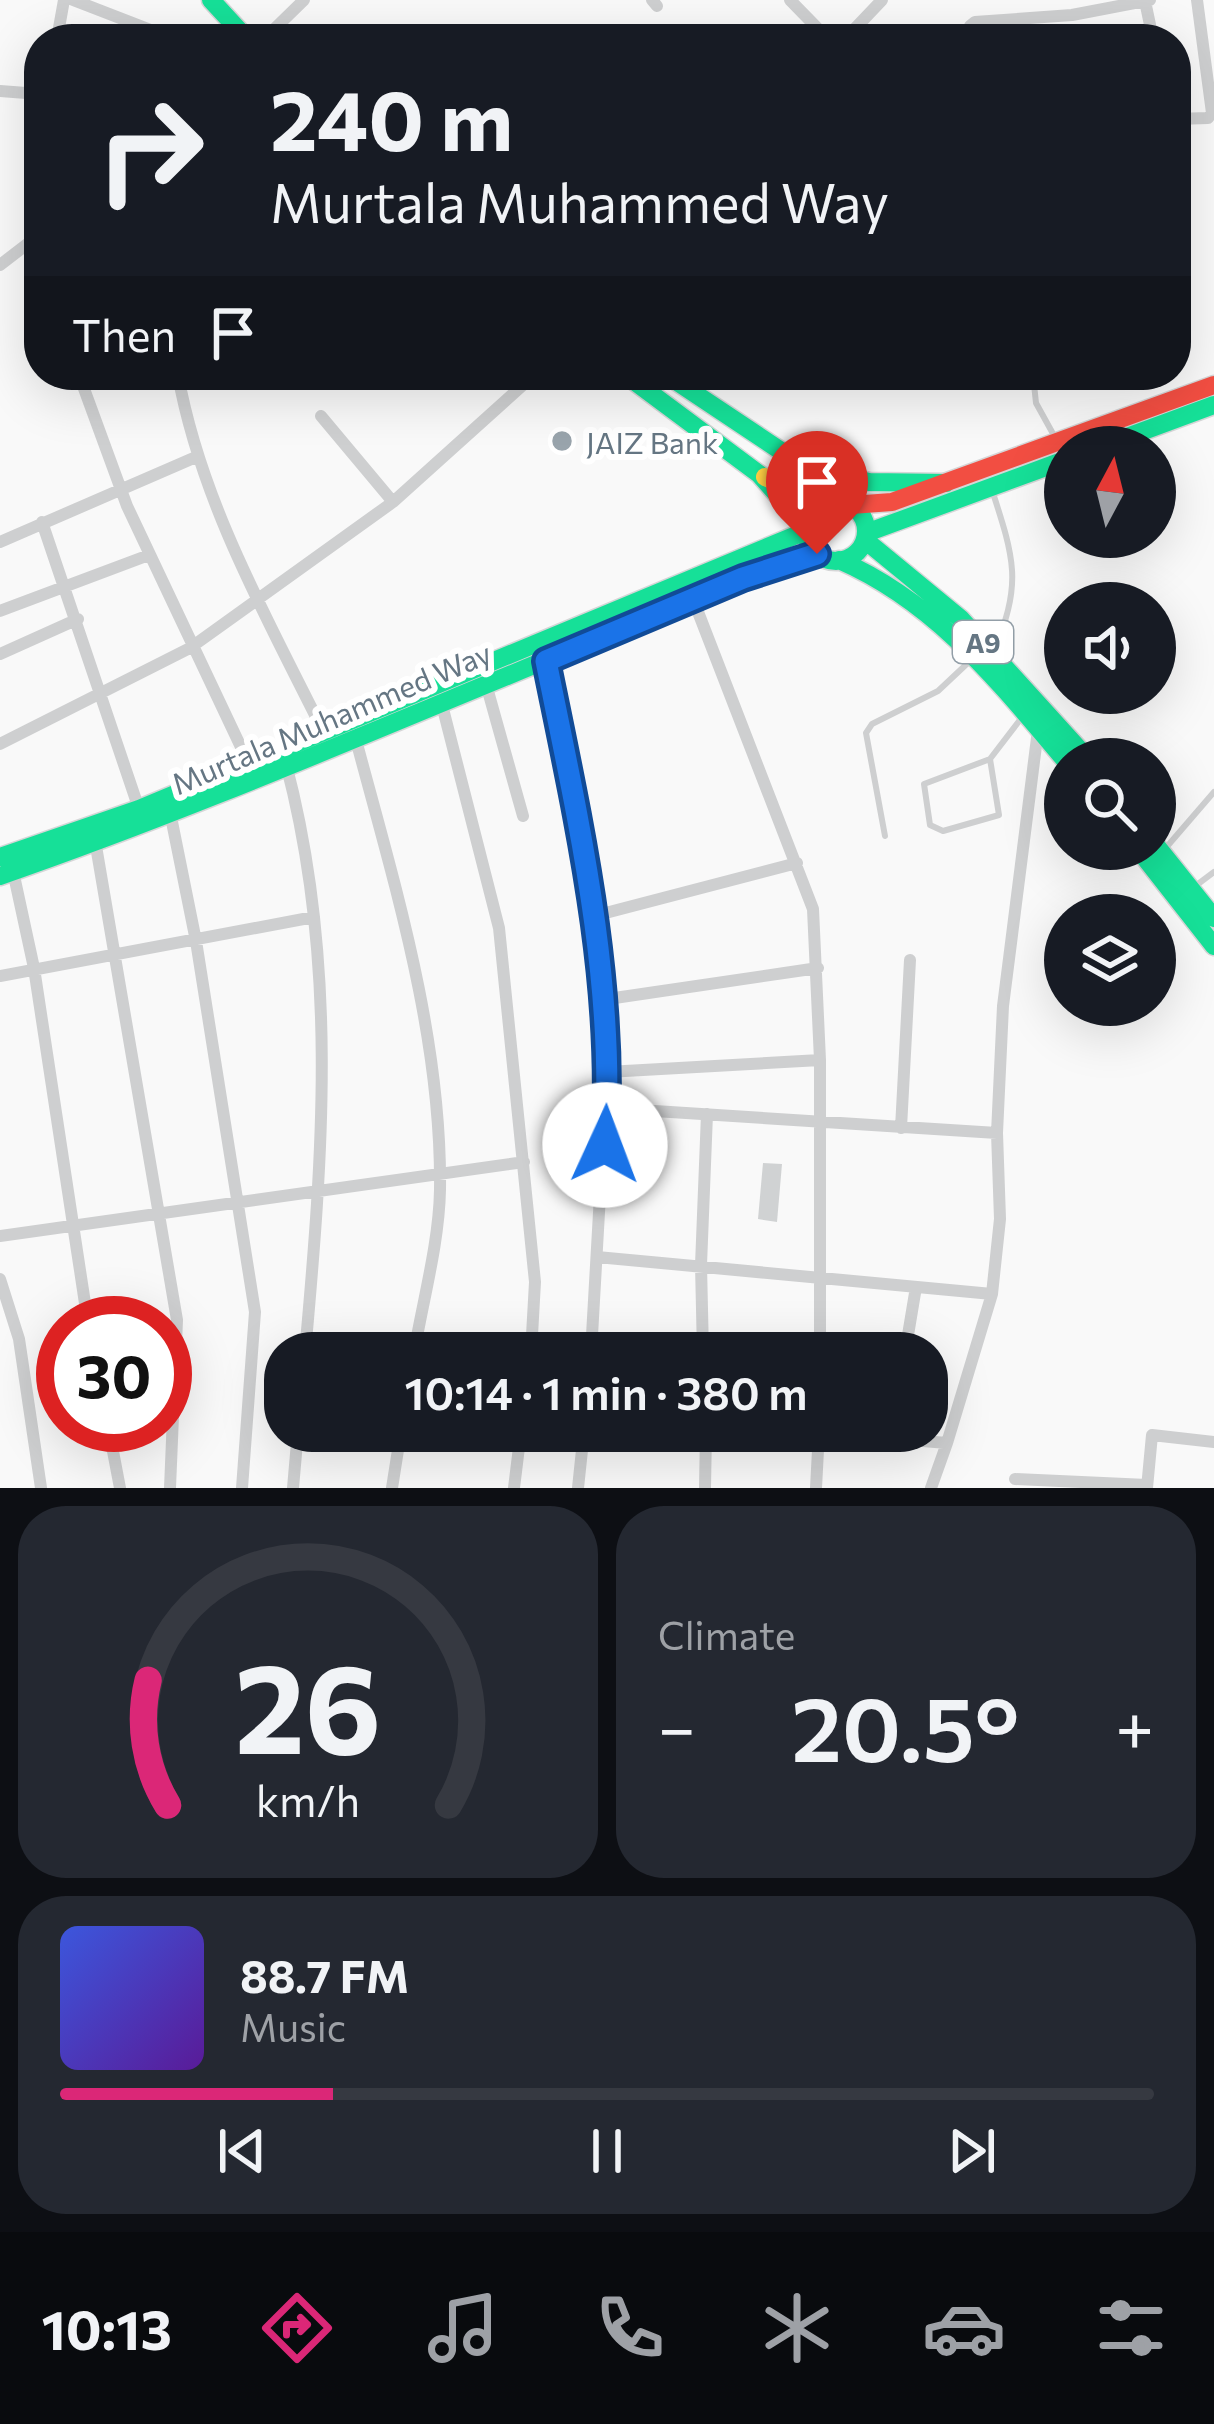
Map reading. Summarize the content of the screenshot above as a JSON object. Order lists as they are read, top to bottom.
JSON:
{
  "streets": {
    "main road": ["A9", "Murtala Muhammed Way"]
  },
  "crossings": [
    ["A9", "Murtala Muhammed Way"]
  ],
  "places": ["JAIZ Bank"],
  "north": "top",
  "page": {
    "turn": ["240 m", "Murtala Muhammed Way"],
    "then": "Then",
    "limit": "30",
    "trip": "10:14 · 1 min · 380 m",
    "tile": "Climate",
    "heat": ["−", "20.5°", "+"],
    "song": ["88.7 FM", "Music"],
    "tabs": "10:13",
    "gauge": ["26", "km/h"]
  }
}
